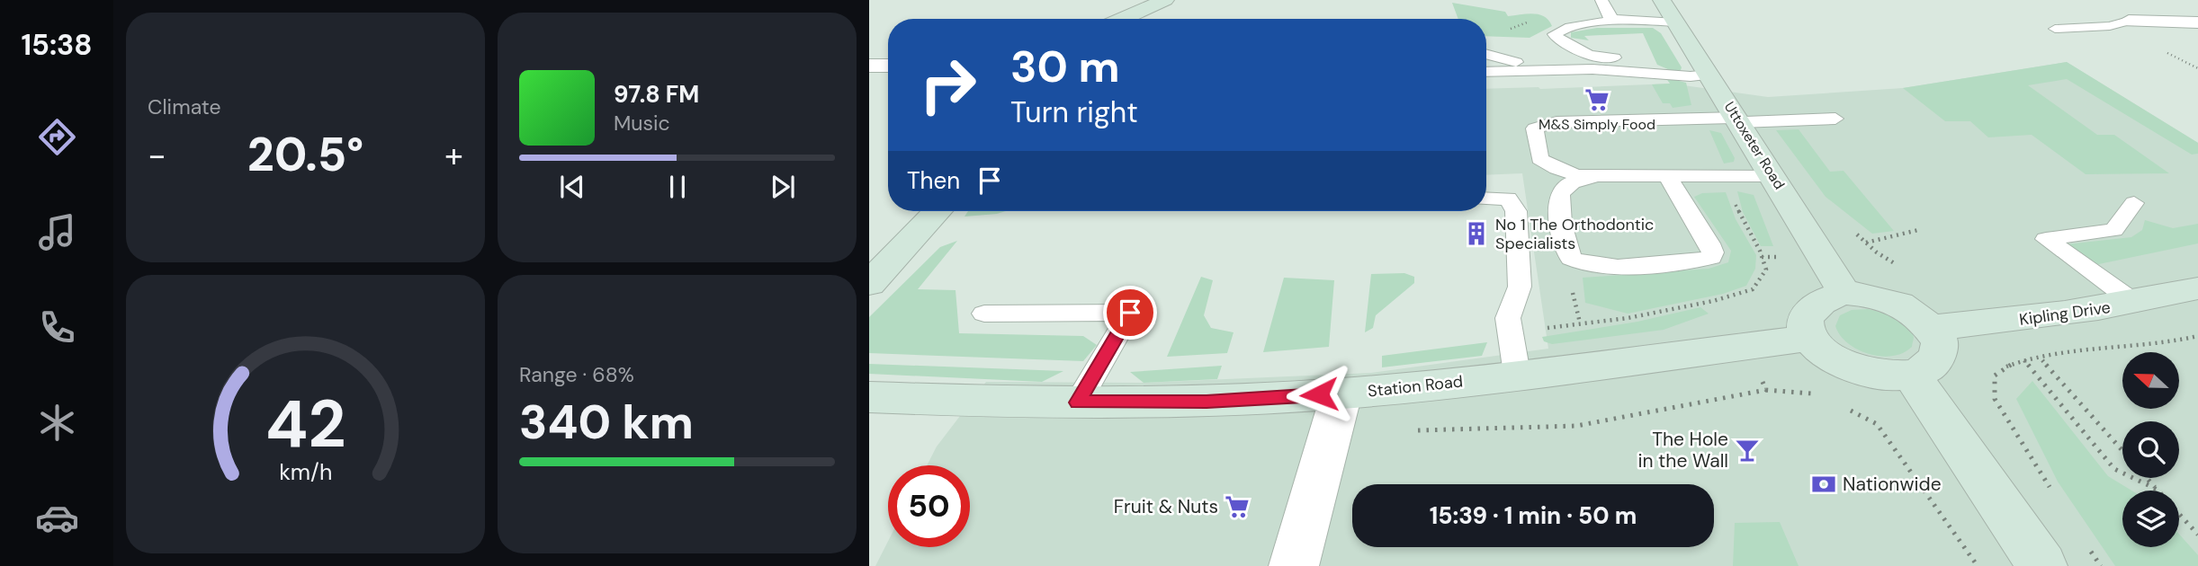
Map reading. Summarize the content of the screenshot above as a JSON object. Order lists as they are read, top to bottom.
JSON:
{
  "streets": {
    "main road": ["Uttoxeter Road", "Kipling Drive", "Station Road"]
  },
  "crossings": [
    ["Uttoxeter Road", "Kipling Drive"],
    ["Uttoxeter Road", "Station Road"],
    ["Kipling Drive", "Station Road"]
  ],
  "places": {
    "supermarket": ["M&S Simply Food", "Fruit & Nuts"],
    "building": ["No 1 The Orthodontic Specialists"],
    "bar": ["The Hole in the Wall"],
    "bank": ["Nationwide"]
  },
  "north": "left",
  "page": {
    "tabs": "15:38",
    "tile": [
      "Climate",
      ["Range · 68%", "340 km"]
    ],
    "turn": ["30 m", "Turn right"],
    "song": ["97.8 FM", "Music"],
    "heat": ["−", "20.5°", "+"],
    "then": "Then",
    "limit": "50",
    "trip": "15:39 · 1 min · 50 m",
    "gauge": ["42", "km/h"]
  }
}
